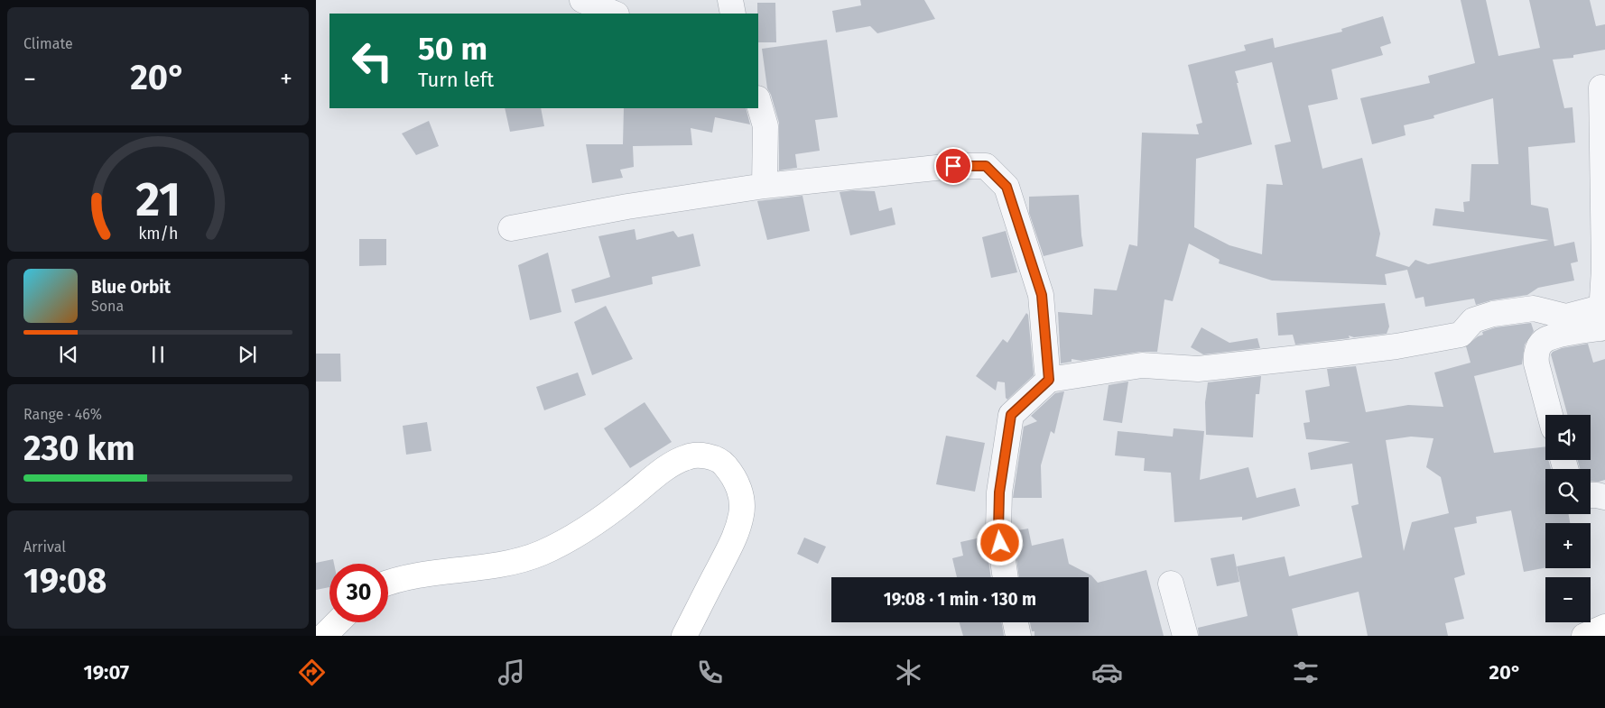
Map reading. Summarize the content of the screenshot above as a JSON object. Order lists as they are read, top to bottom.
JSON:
{
  "page": {
    "tile": [
      "Climate",
      ["Range · 46%", "230 km"],
      ["Arrival", "19:08"]
    ],
    "turn": ["50 m", "Turn left"],
    "heat": ["−", "20°", "+"],
    "song": ["Blue Orbit", "Sona"],
    "map_buttons": ["+", "−"],
    "limit": "30",
    "trip": "19:08 · 1 min · 130 m",
    "tabs": ["19:07", "20°"],
    "gauge": ["21", "km/h"]
  }
}
